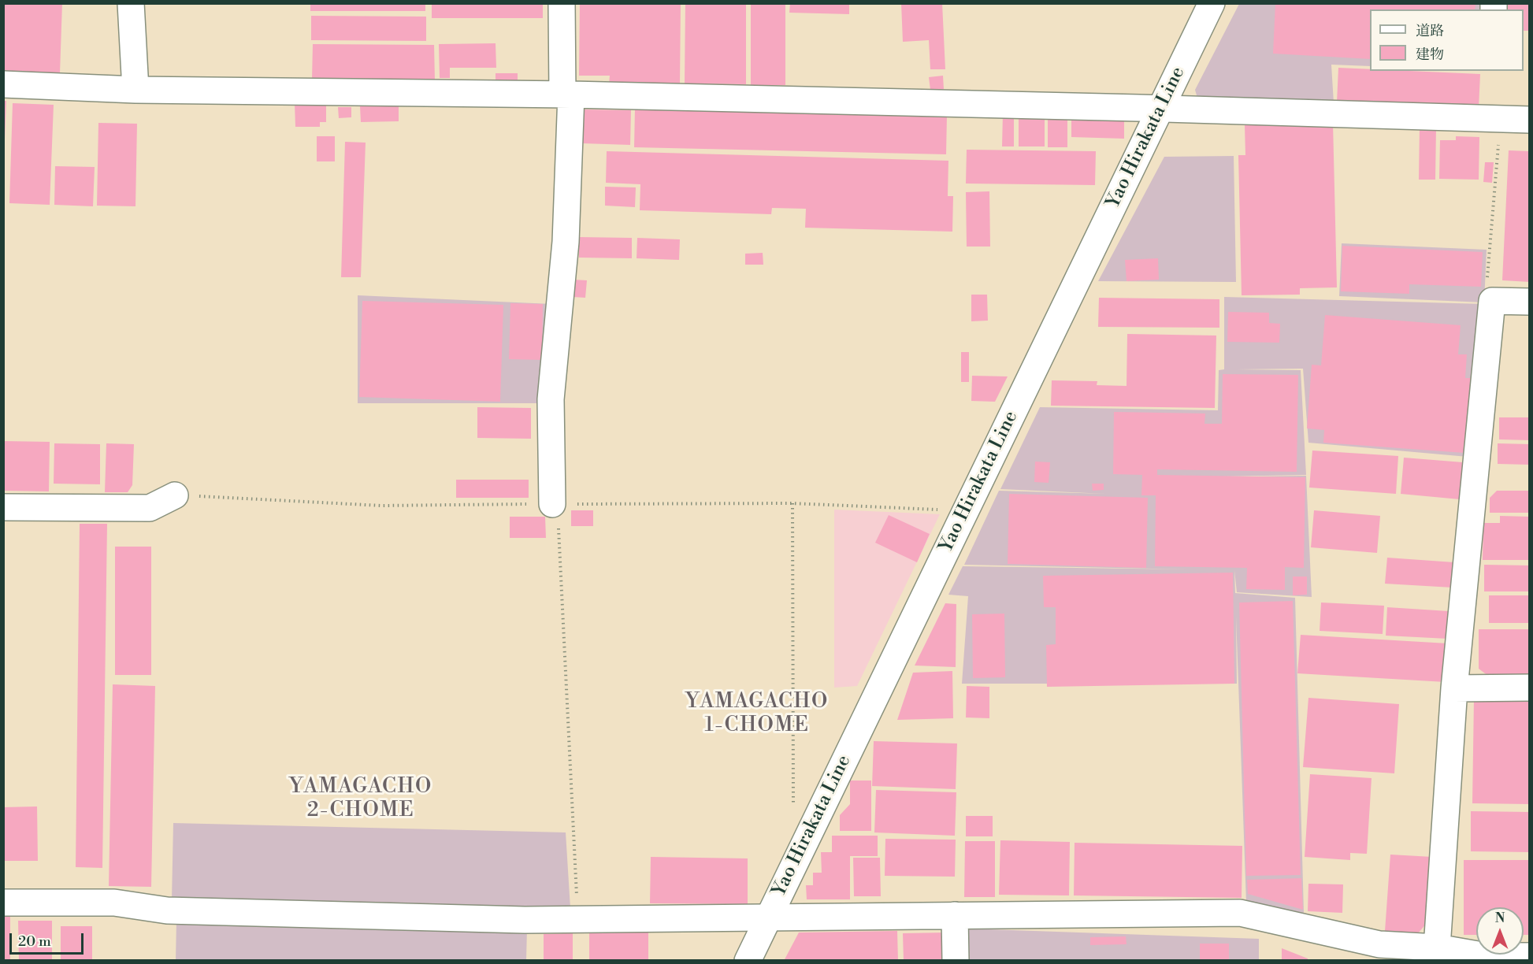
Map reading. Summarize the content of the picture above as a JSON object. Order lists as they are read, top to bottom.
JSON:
{
  "streets": {
    "street": ["Yao Hirakata Line"]
  },
  "districts": ["YAMAGACHO 1-CHOME", "YAMAGACHO 2-CHOME"],
  "legend": ["道路", "建物"],
  "scale_bar": "20 m",
  "north": "top"
}
